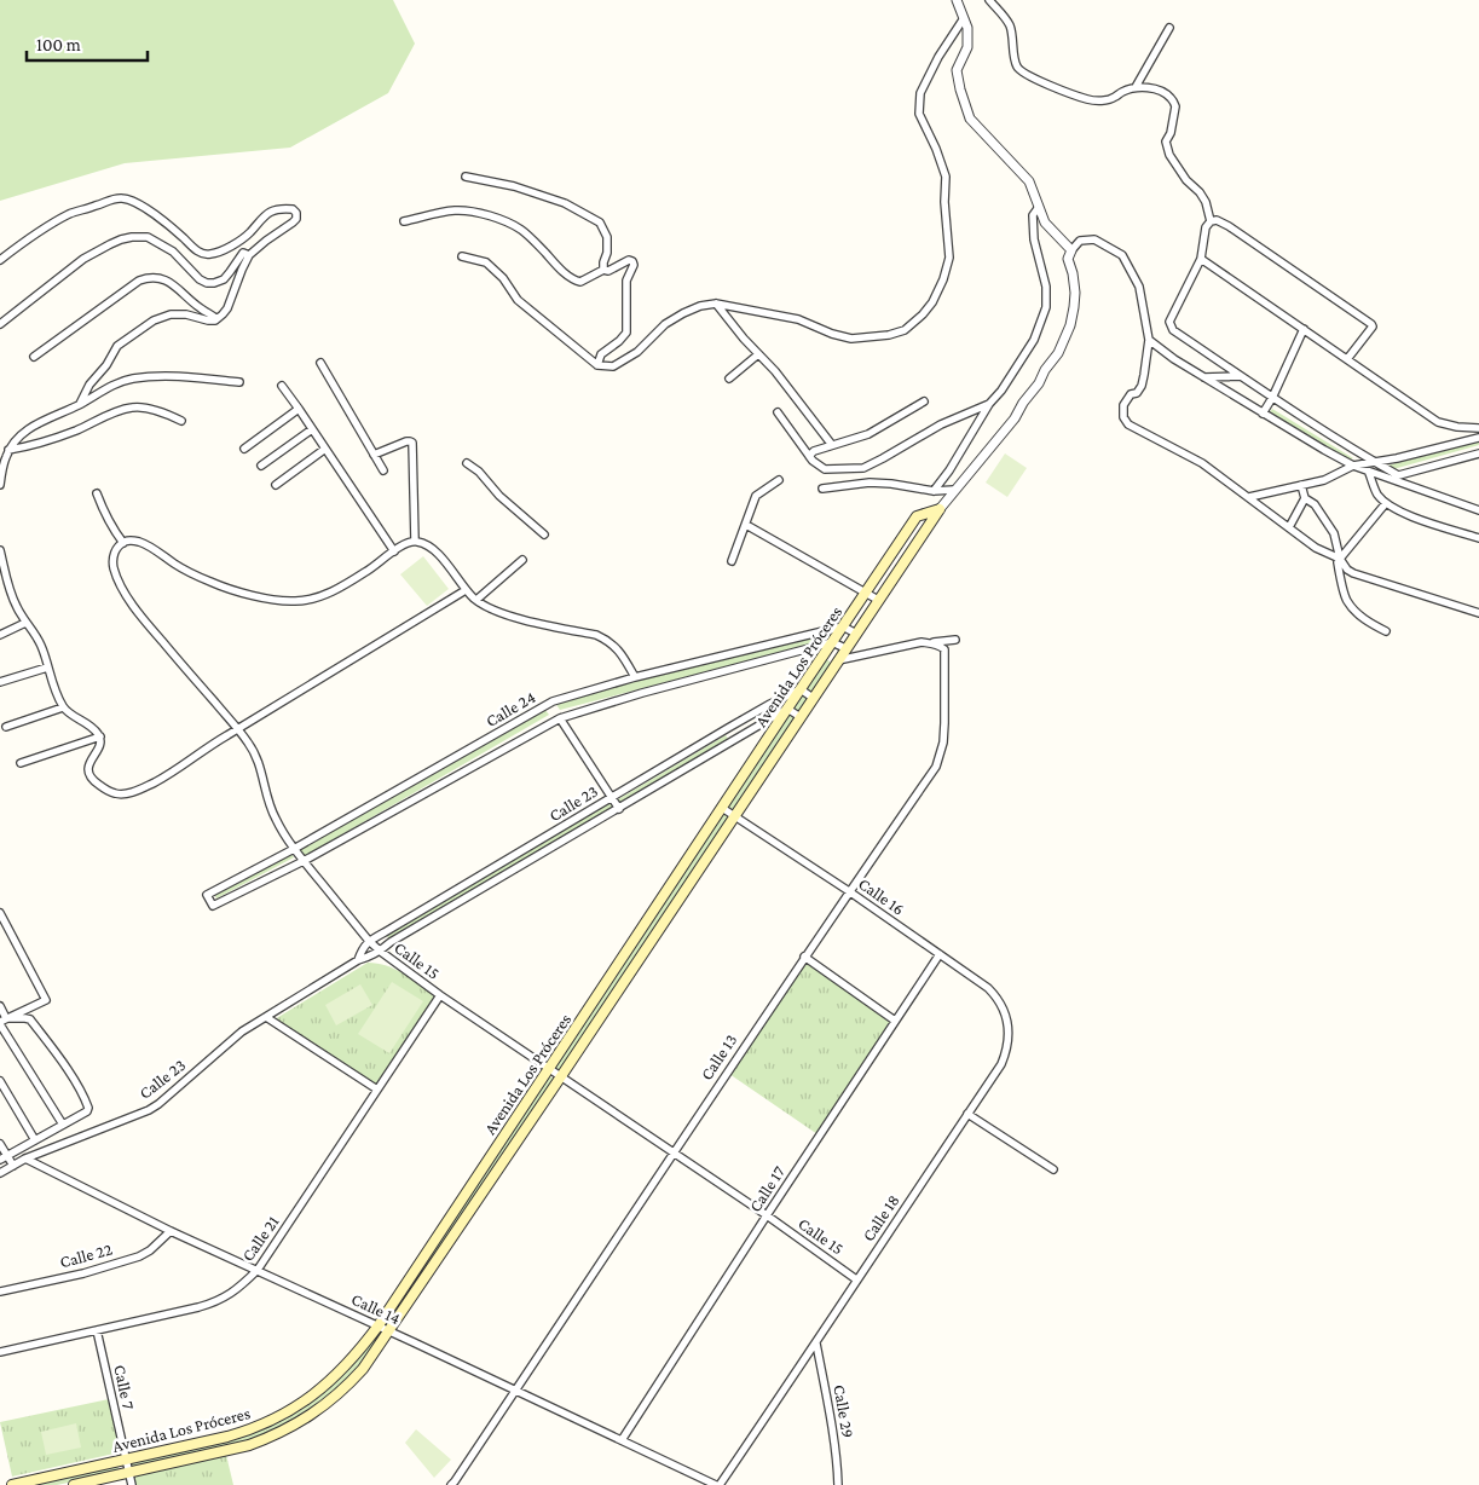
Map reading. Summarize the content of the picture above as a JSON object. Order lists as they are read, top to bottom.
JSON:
{
  "streets": {
    "main road": ["Avenida Los Próceres"],
    "street": [
      "Calle 24",
      "Calle 23",
      "Calle 16",
      "Calle 15",
      "Calle 13",
      "Calle 17",
      "Calle 18",
      "Calle 21",
      "Calle 22",
      "Calle 14",
      "Calle 7",
      "Calle 29"
    ]
  },
  "crossings": [
    ["Avenida Los Próceres", "Calle 24"],
    ["Avenida Los Próceres", "Calle 23"],
    ["Avenida Los Próceres", "Calle 16"],
    ["Avenida Los Próceres", "Calle 15"],
    ["Avenida Los Próceres", "Calle 14"],
    ["Avenida Los Próceres", "Calle 7"],
    ["Calle 24", "Calle 15"],
    ["Calle 23", "Calle 15"],
    ["Calle 23", "Calle 14"],
    ["Calle 16", "Calle 13"],
    ["Calle 16", "Calle 17"],
    ["Calle 16", "Calle 18"],
    ["Calle 15", "Calle 13"],
    ["Calle 15", "Calle 17"],
    ["Calle 15", "Calle 18"],
    ["Calle 15", "Calle 21"],
    ["Calle 13", "Calle 14"],
    ["Calle 17", "Calle 14"],
    ["Calle 18", "Calle 14"],
    ["Calle 18", "Calle 29"],
    ["Calle 21", "Calle 14"],
    ["Calle 21", "Calle 7"],
    ["Calle 22", "Calle 14"]
  ],
  "scale_bar": "100 m"
}
